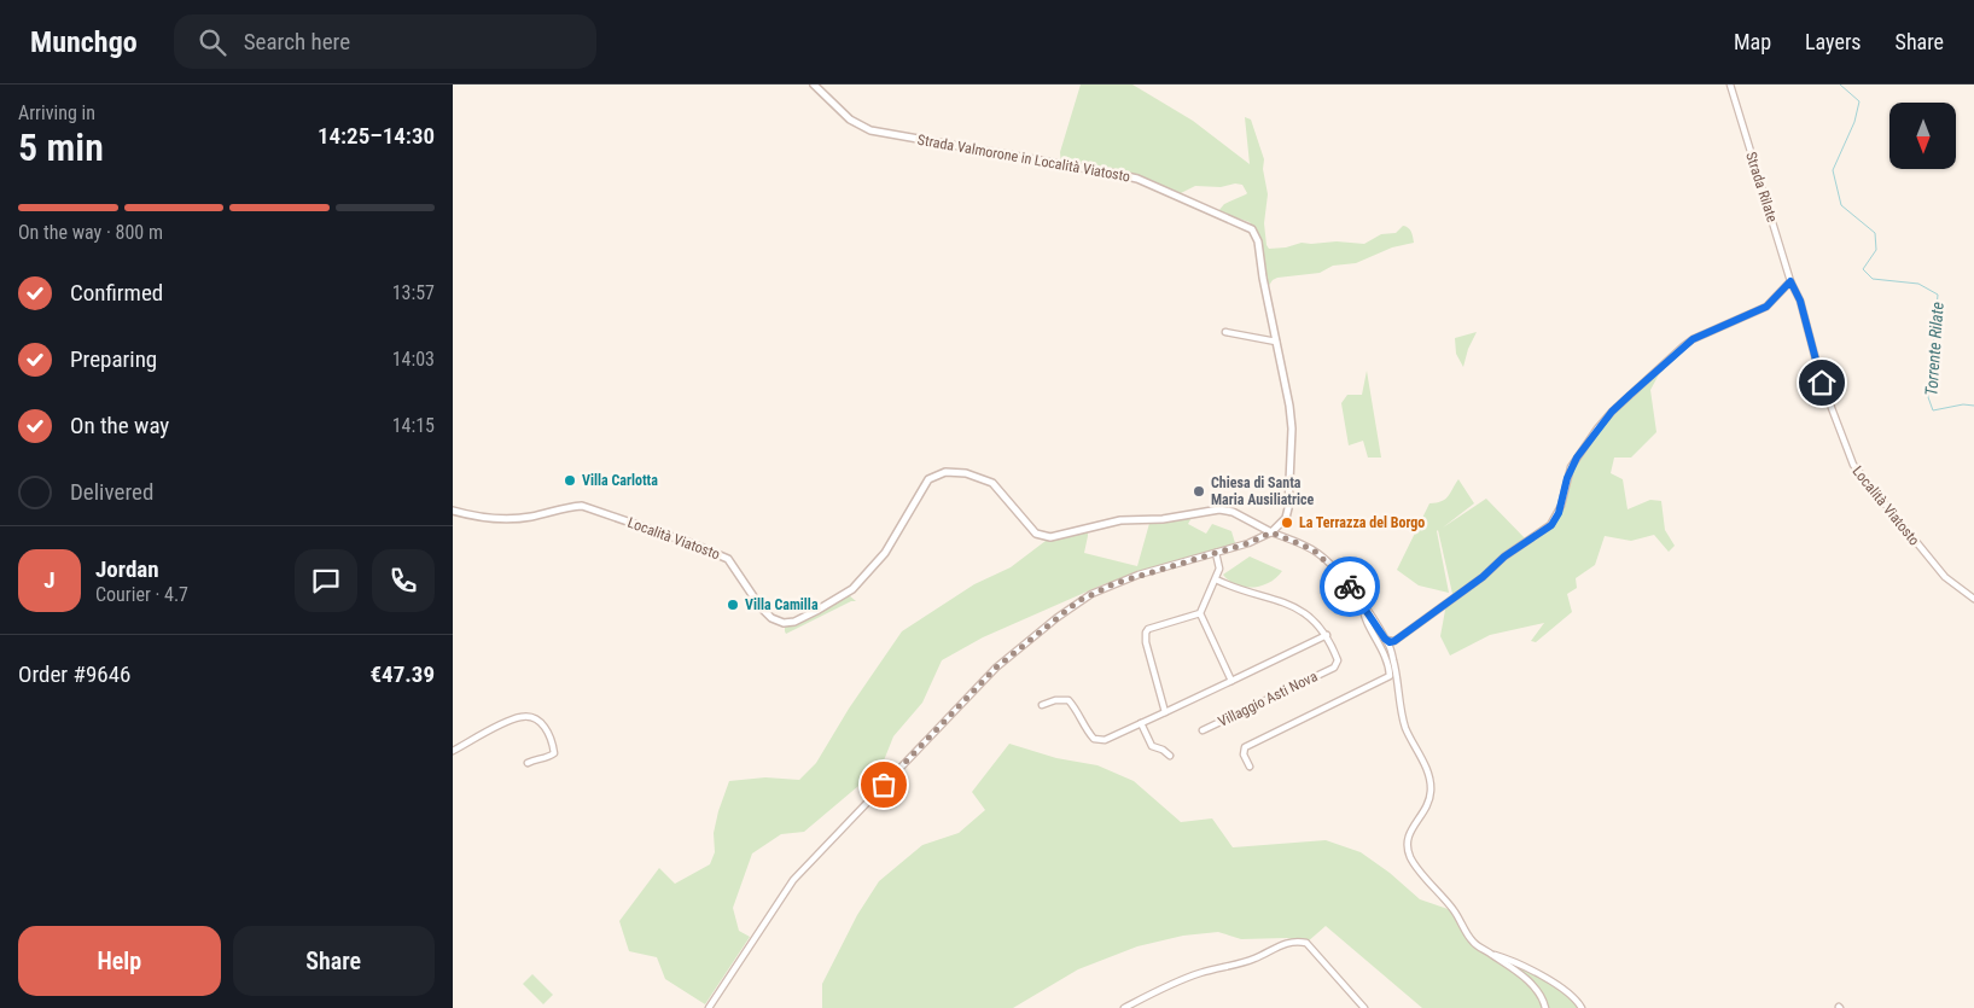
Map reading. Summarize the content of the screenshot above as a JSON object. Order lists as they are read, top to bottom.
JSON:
{
  "streets": {
    "street": [
      "Strada Valmorone in Località Viatosto",
      "Strada Rilate",
      "Località Viatosto",
      "Villaggio Asti Nova"
    ]
  },
  "crossings": [
    ["Strada Valmorone in Località Viatosto", "Località Viatosto"],
    ["Strada Rilate", "Località Viatosto"]
  ],
  "water": ["Torrente Rilate"],
  "places": [
    "Villa Carlotta",
    "Chiesa di Santa Maria Ausiliatrice",
    "La Terrazza del Borgo",
    "Villa Camilla"
  ],
  "north": "bottom",
  "page": {
    "header": "Munchgo",
    "search": "Search here",
    "nav": ["Map", "Layers", "Share"],
    "heading": ["5 min", "Arriving in", "14:25–14:30"],
    "panel": [
      "Jordan",
      "Courier · 4.7",
      "Order #9646",
      "€47.39"
    ],
    "bar": "On the way · 800 m",
    "list": [
      ["Confirmed", "13:57"],
      ["Preparing", "14:03"],
      ["On the way", "14:15"],
      "Delivered"
    ],
    "round": "J",
    "buttons": ["Help", "Share"]
  }
}
